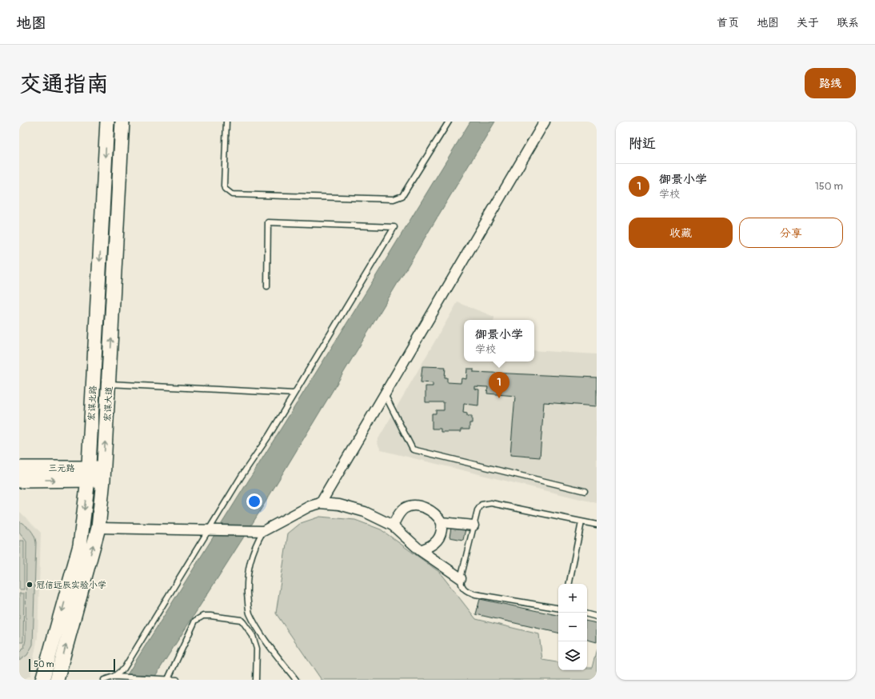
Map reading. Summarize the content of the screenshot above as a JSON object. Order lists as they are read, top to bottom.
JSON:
{
  "streets": {
    "main road": ["宏谋北路", "宏谋大道", "三元路"]
  },
  "crossings": [
    ["宏谋北路", "三元路"],
    ["宏谋大道", "三元路"]
  ],
  "one_way": ["宏谋北路", "宏谋大道"],
  "places": ["冠信远辰实验小学"],
  "scale_bar": "50 m",
  "page": {
    "header": "地图",
    "nav": [
      "首页",
      "地图",
      "关于",
      "联系"
    ],
    "title": "交通指南",
    "buttons": [
      "路线",
      ["收藏", "分享"]
    ],
    "heading": "附近",
    "list": [
      {
        "mark": "1",
        "name": "御景小学",
        "note": "学校",
        "value": "150 m"
      }
    ],
    "popup": ["御景小学", "学校"],
    "pins": "1",
    "map_buttons": ["+", "−"],
    "scale": "50 m"
  }
}
